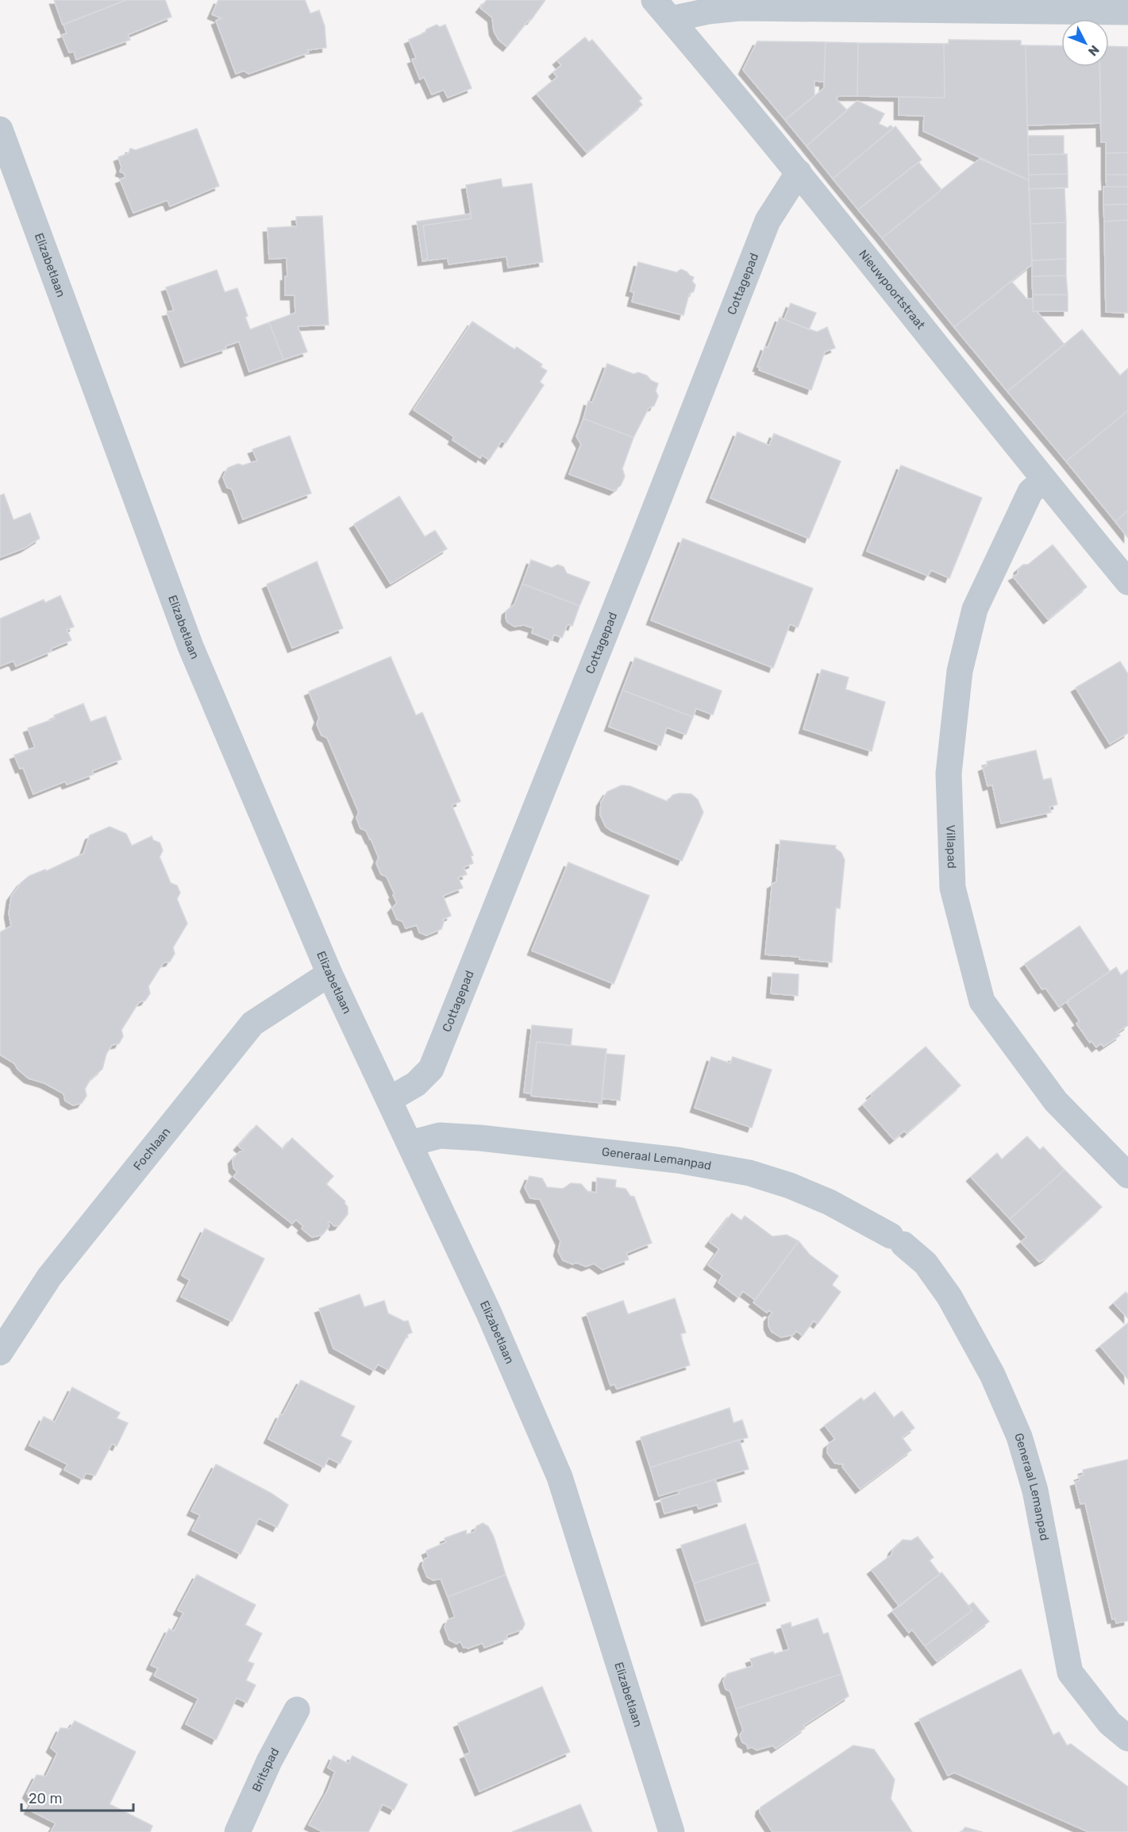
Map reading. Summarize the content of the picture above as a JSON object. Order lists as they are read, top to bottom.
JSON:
{
  "streets": {
    "street": [
      "Elizabetlaan",
      "Cottagepad",
      "Nieuwpoortstraat",
      "Villapad",
      "Fochlaan",
      "Generaal Lemanpad",
      "Britspad"
    ]
  },
  "crossings": [
    ["Elizabetlaan", "Cottagepad"],
    ["Elizabetlaan", "Fochlaan"],
    ["Elizabetlaan", "Generaal Lemanpad"],
    ["Cottagepad", "Nieuwpoortstraat"],
    ["Nieuwpoortstraat", "Villapad"]
  ],
  "scale_bar": "20 m",
  "north": "bottom right"
}
